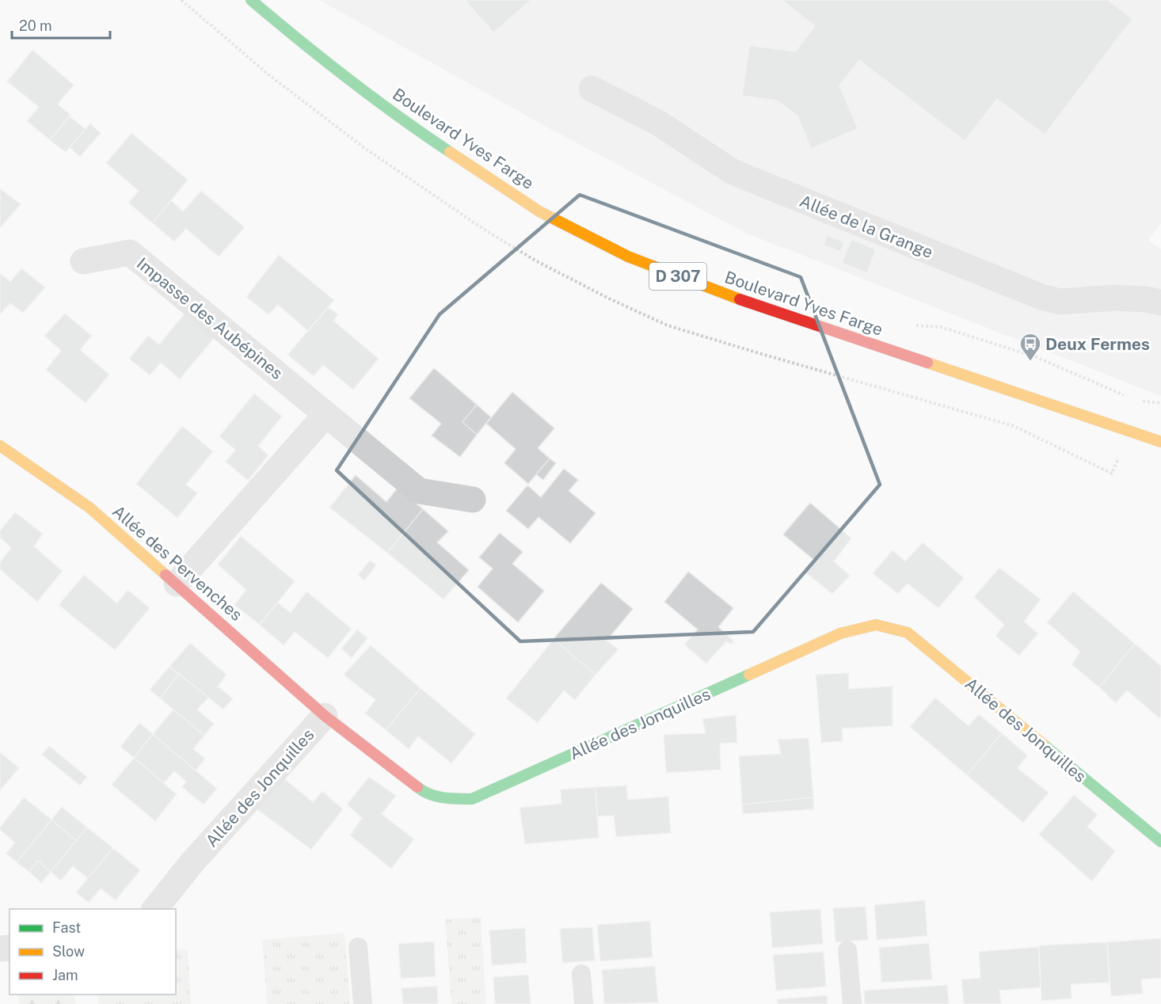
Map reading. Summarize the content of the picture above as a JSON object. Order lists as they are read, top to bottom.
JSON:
{
  "streets": {
    "street": [
      "Boulevard Yves Farge",
      "Allée de la Grange",
      "D 307",
      "Impasse des Aubépines",
      "Allée des Pervenches",
      "Allée des Jonquilles"
    ]
  },
  "crossings": [
    ["Allée des Pervenches", "Allée des Jonquilles"]
  ],
  "places": {
    "bus stop": ["Deux Fermes"]
  },
  "legend": ["Fast", "Slow", "Jam"],
  "scale_bar": "20 m"
}
